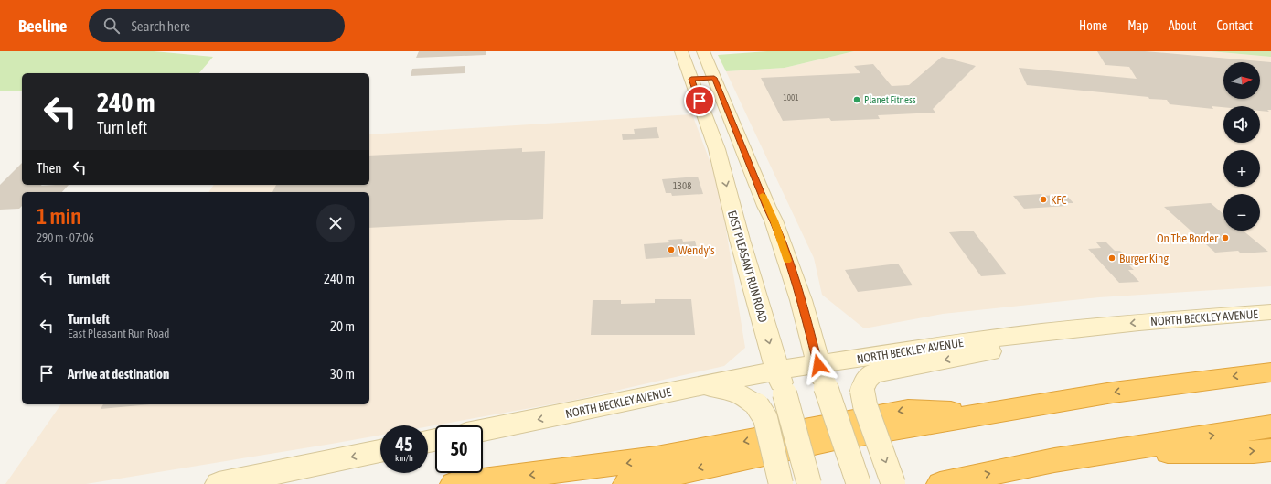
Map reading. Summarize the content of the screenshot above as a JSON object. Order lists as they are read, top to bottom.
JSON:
{
  "streets": {
    "main road": ["EAST PLEASANT RUN ROAD", "NORTH BECKLEY AVENUE"]
  },
  "crossings": [
    ["EAST PLEASANT RUN ROAD", "NORTH BECKLEY AVENUE"]
  ],
  "one_way": ["NORTH BECKLEY AVENUE"],
  "places": [
    "Planet Fitness",
    "KFC",
    "On The Border",
    "Wendy's",
    "Burger King"
  ],
  "house_numbers": ["1001", "1308"],
  "north": "right",
  "page": {
    "header": "Beeline",
    "search": "Search here",
    "nav": [
      "Home",
      "Map",
      "About",
      "Contact"
    ],
    "map_buttons": ["+", "−"],
    "turn": ["240 m", "Turn left"],
    "then": "Then",
    "heading": ["1 min", "290 m · 07:06"],
    "list": [
      {
        "name": "Turn left",
        "value": "240 m"
      },
      {
        "name": "Turn left",
        "note": "East Pleasant Run Road",
        "value": "20 m"
      },
      {
        "name": "Arrive at destination",
        "value": "30 m"
      }
    ],
    "speed": "45 km/h",
    "limit": "50"
  }
}
